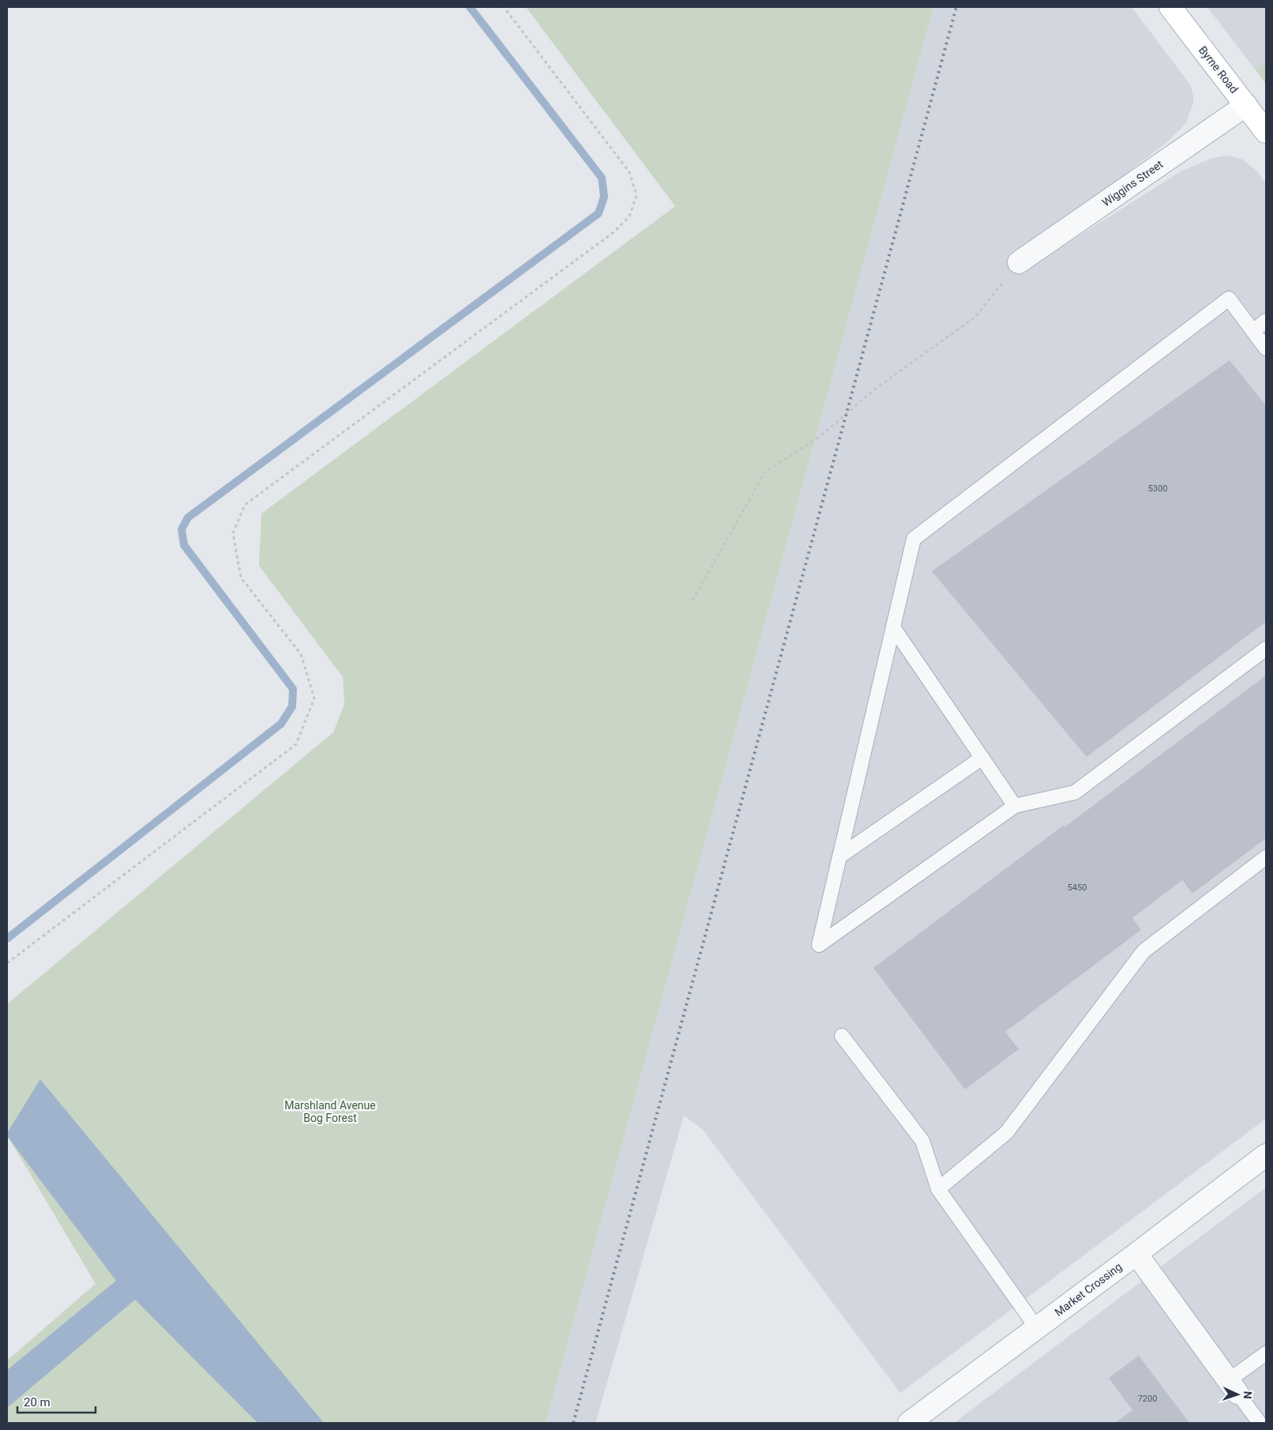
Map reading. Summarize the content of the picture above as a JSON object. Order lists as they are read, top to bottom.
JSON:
{
  "streets": {
    "street": ["Byrne Road", "Wiggins Street", "Market Crossing"]
  },
  "crossings": [
    ["Byrne Road", "Wiggins Street"]
  ],
  "parks": ["Marshland Avenue Bog Forest"],
  "house_numbers": ["5300", "5450", "7200"],
  "scale_bar": "20 m",
  "north": "right"
}
